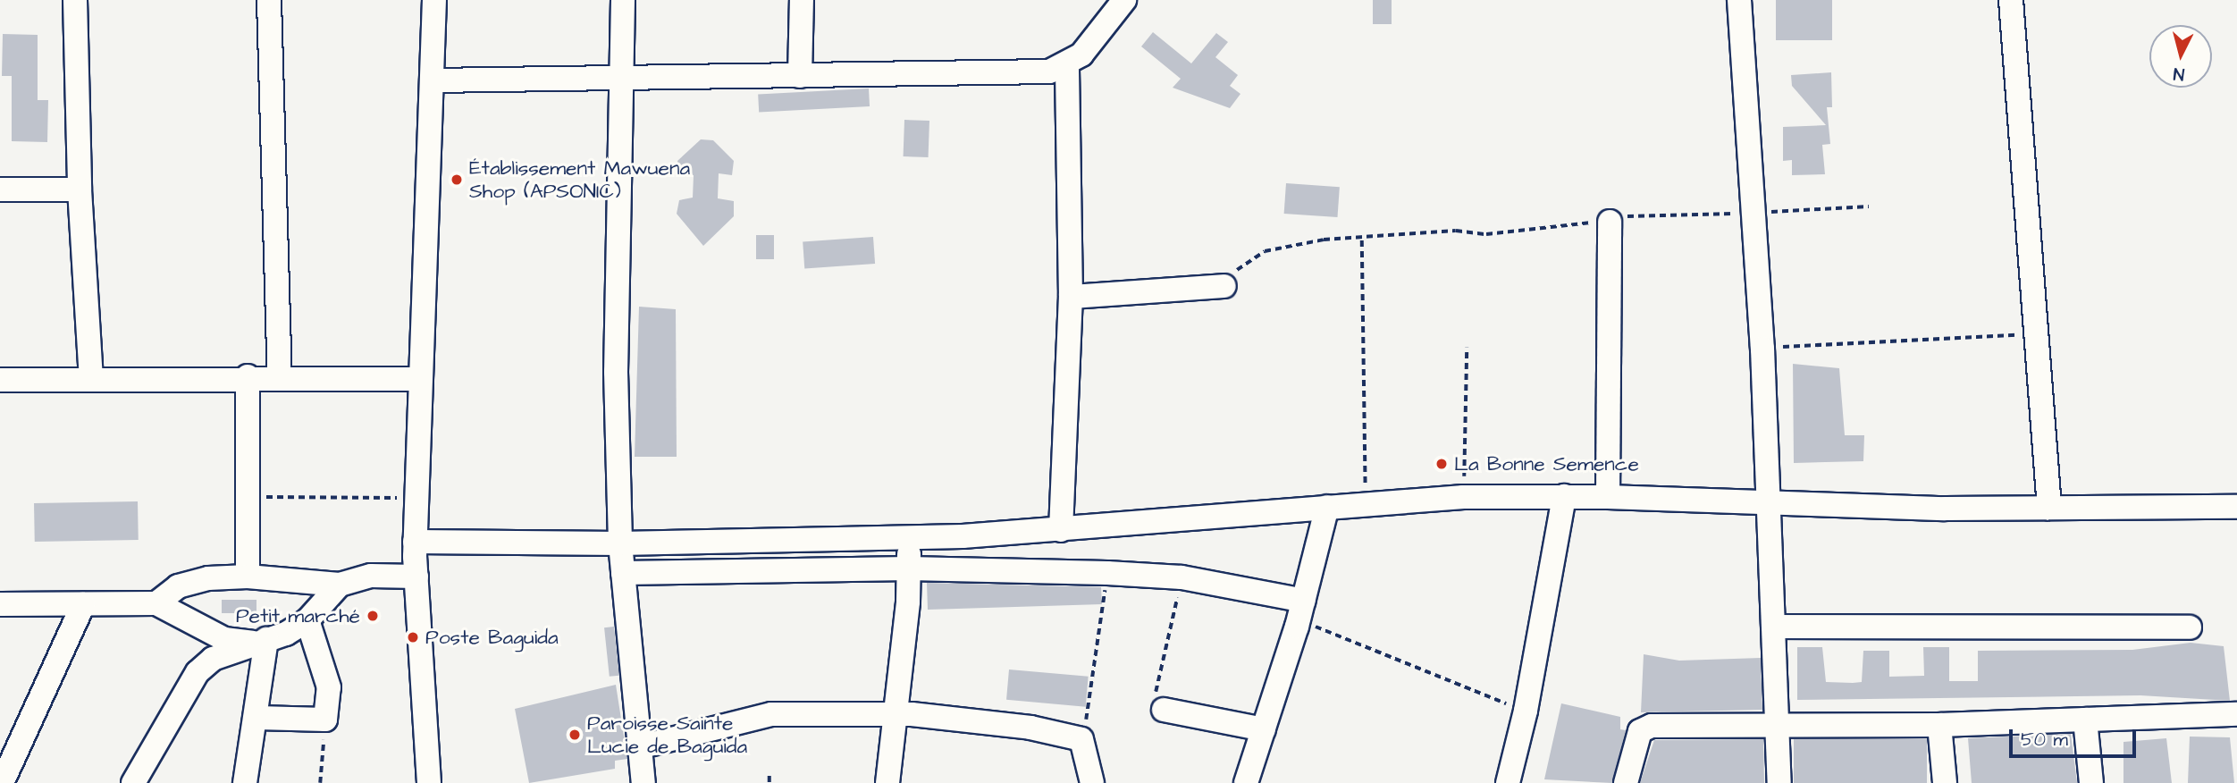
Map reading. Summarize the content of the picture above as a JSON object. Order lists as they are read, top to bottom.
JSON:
{
  "places": [
    "Établissement Mawuena Shop (APSONIC)",
    "La Bonne Semence",
    "Petit marché",
    "Poste Baguida",
    "Paroisse Sainte Lucie de Baguida"
  ],
  "scale_bar": "50 m",
  "north": "bottom"
}
